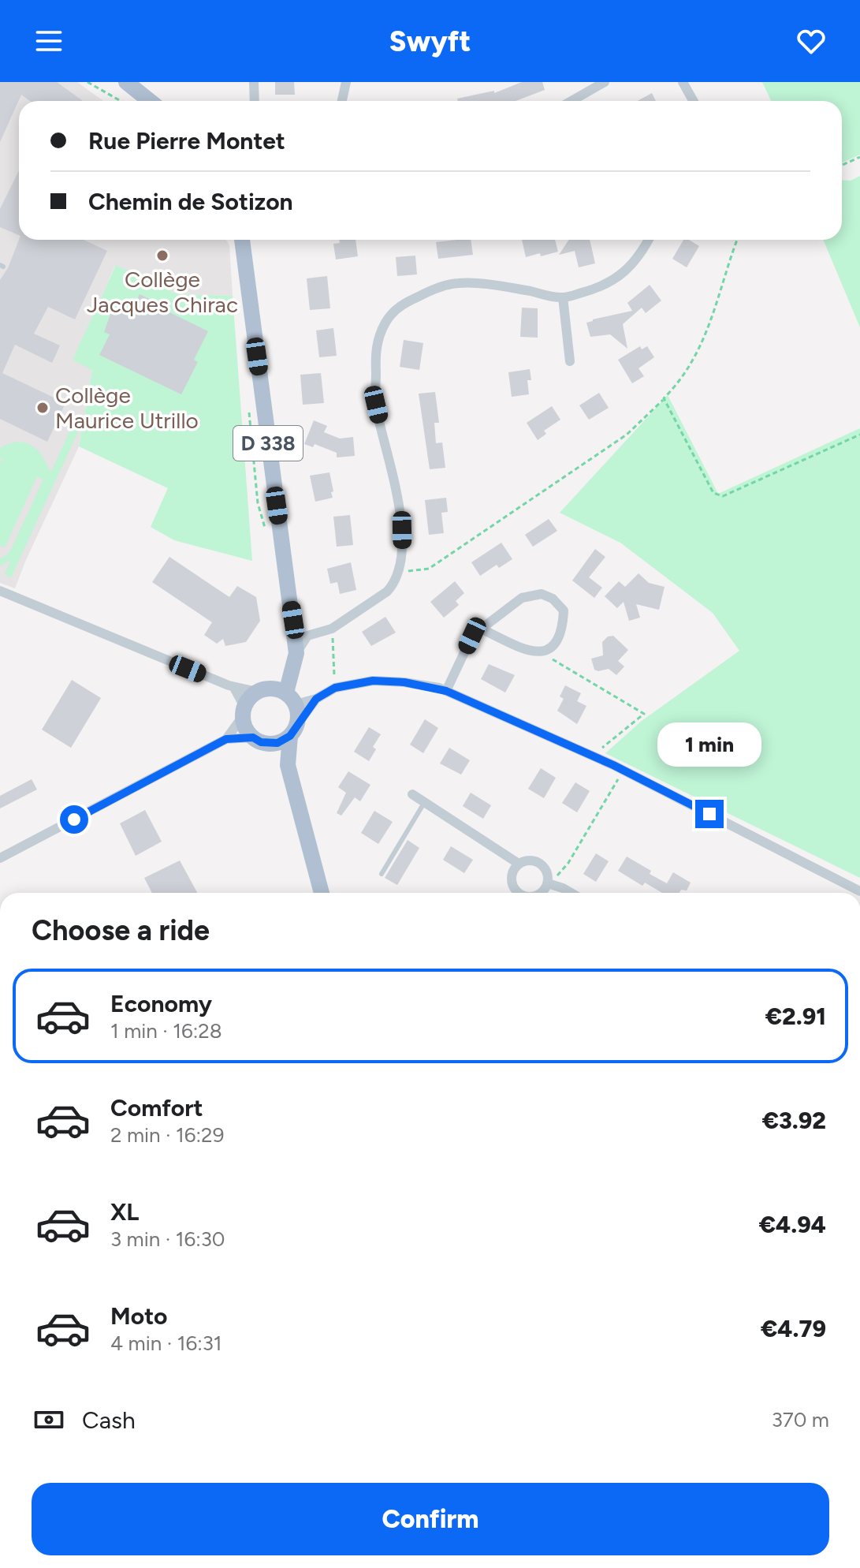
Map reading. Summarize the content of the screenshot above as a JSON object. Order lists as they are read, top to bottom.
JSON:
{
  "streets": {
    "main road": ["D 338"]
  },
  "places": ["Collège Jacques Chirac", "Collège Maurice Utrillo"],
  "page": {
    "header": "Swyft",
    "banner": ["Rue Pierre Montet", "Chemin de Sotizon"],
    "bubble": "1 min",
    "heading": "Choose a ride",
    "list": [
      {
        "name": "Economy",
        "note": "1 min · 16:28",
        "value": "€2.91"
      },
      {
        "name": "Comfort",
        "note": "2 min · 16:29",
        "value": "€3.92"
      },
      {
        "name": "XL",
        "note": "3 min · 16:30",
        "value": "€4.94"
      },
      {
        "name": "Moto",
        "note": "4 min · 16:31",
        "value": "€4.79"
      }
    ],
    "pay": ["Cash", "370 m"],
    "buttons": "Confirm"
  }
}
